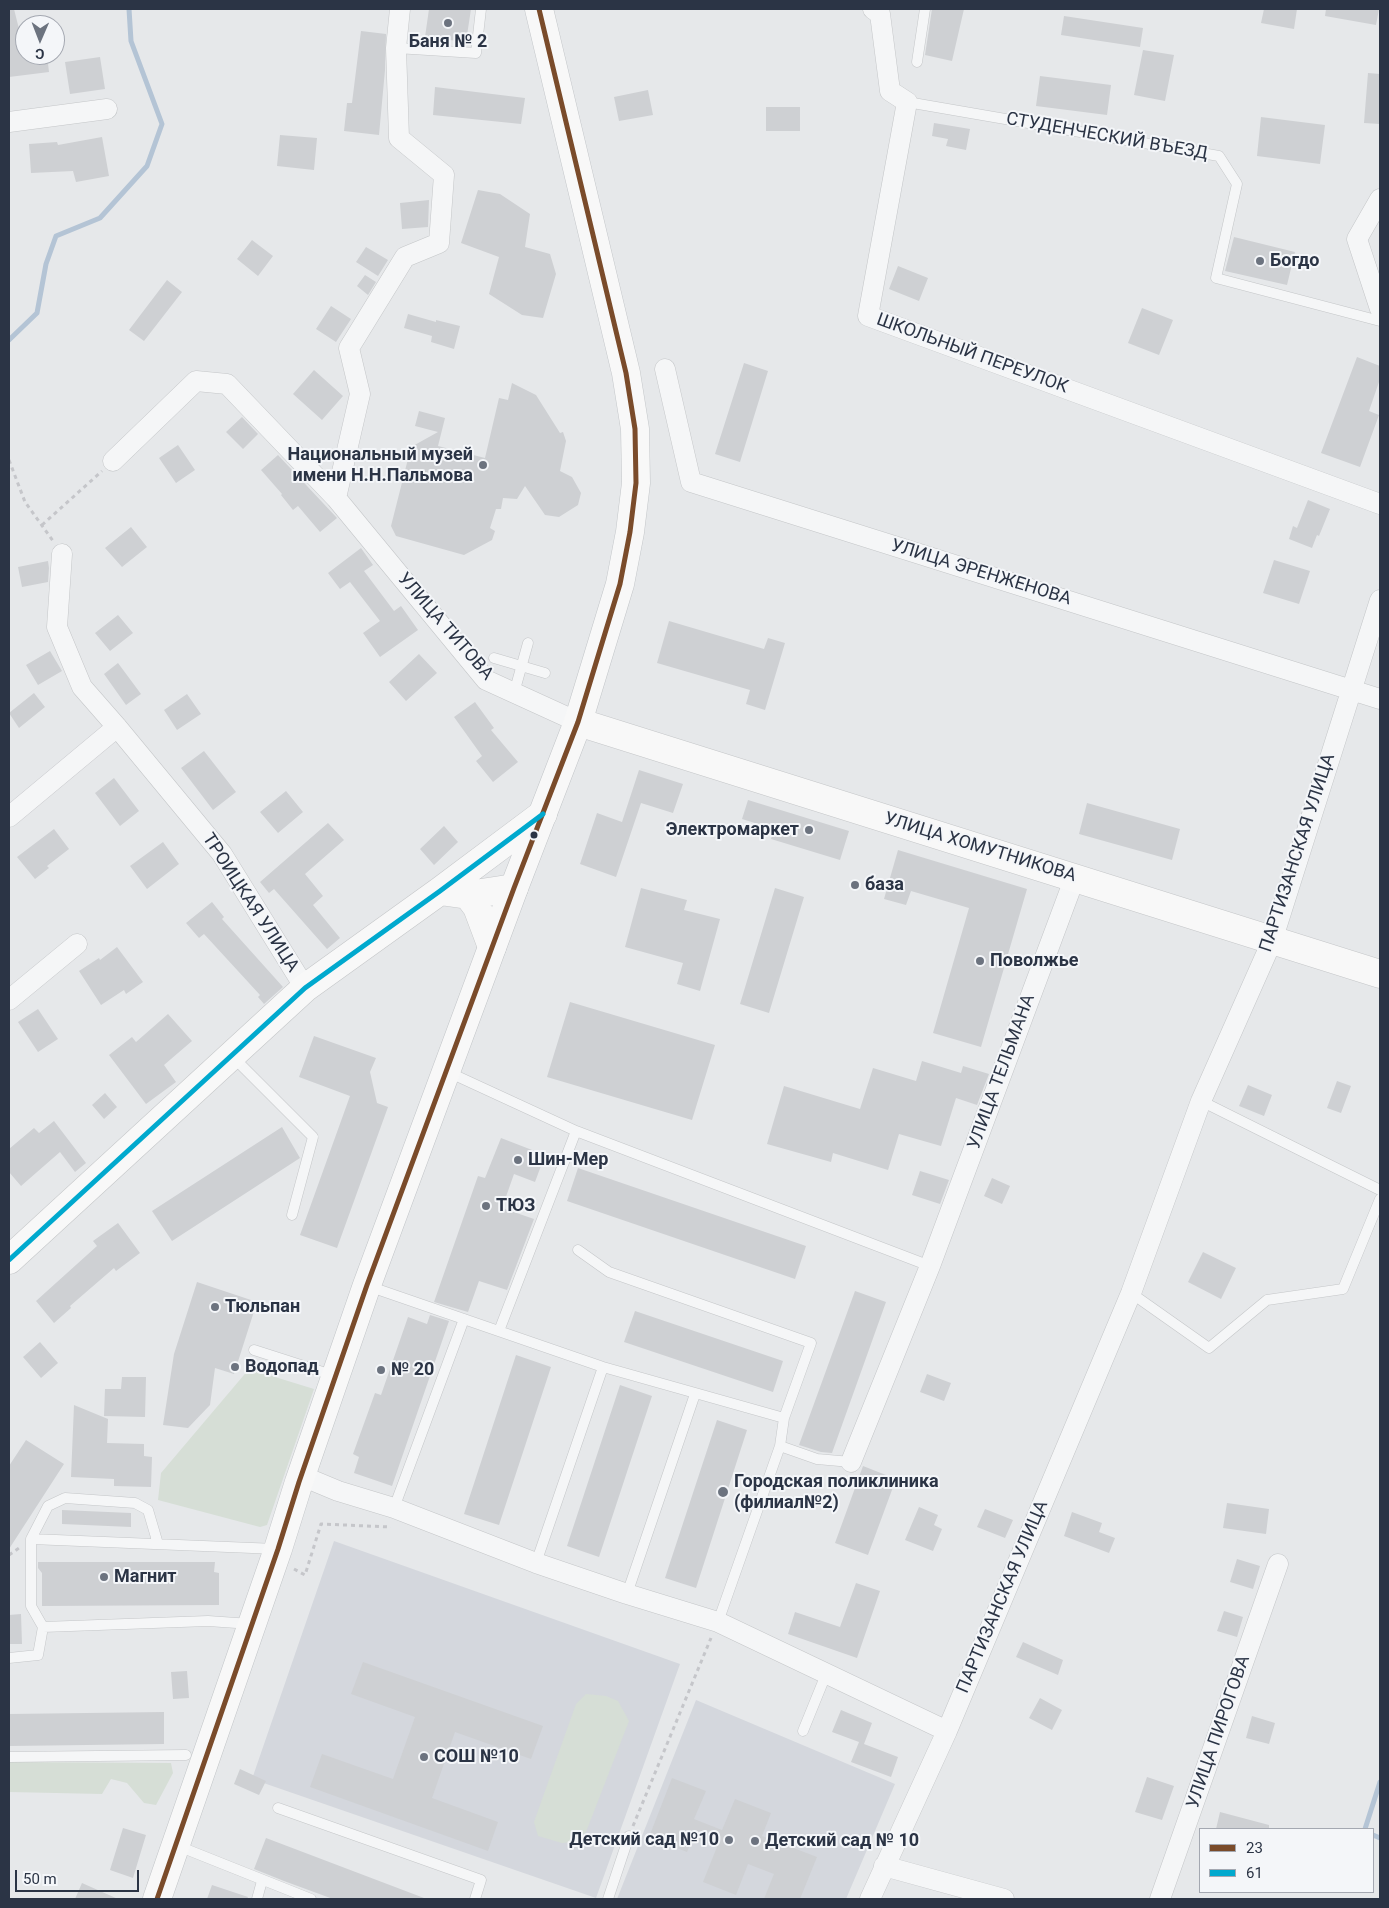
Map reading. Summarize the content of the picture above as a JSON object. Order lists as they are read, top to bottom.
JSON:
{
  "streets": {
    "main road": ["УЛИЦА ХОМУТНИКОВА"],
    "street": [
      "ШКОЛЬНЫЙ ПЕРЕУЛОК",
      "УЛИЦА ЭРЕНЖЕНОВА",
      "УЛИЦА ТИТОВА",
      "ПАРТИЗАНСКАЯ УЛИЦА",
      "ТРОИЦКАЯ УЛИЦА",
      "УЛИЦА ТЕЛЬМАНА",
      "УЛИЦА ПИРОГОВА"
    ],
    "lane": ["СТУДЕНЧЕСКИЙ ВЪЕЗД"]
  },
  "crossings": [
    ["СТУДЕНЧЕСКИЙ ВЪЕЗД", "ШКОЛЬНЫЙ ПЕРЕУЛОК"],
    ["УЛИЦА ЭРЕНЖЕНОВА", "ПАРТИЗАНСКАЯ УЛИЦА"],
    ["УЛИЦА ТИТОВА", "УЛИЦА ХОМУТНИКОВА"],
    ["УЛИЦА ХОМУТНИКОВА", "ПАРТИЗАНСКАЯ УЛИЦА"],
    ["УЛИЦА ХОМУТНИКОВА", "УЛИЦА ТЕЛЬМАНА"]
  ],
  "places": [
    "Баня № 2",
    "Богдо",
    "Национальный музей имени Н.Н.Пальмова",
    "Электромаркет",
    "база",
    "Поволжье",
    "Шин-Мер",
    "ТЮЗ",
    "Тюльпан",
    "Водопад",
    "№ 20",
    "Городская поликлиника (филиал№2)",
    "Магнит",
    "СОШ №10",
    "Детский сад №10",
    "Детский сад № 10"
  ],
  "lines": ["transit line 23", "transit line 61"],
  "legend": ["23", "61"],
  "scale_bar": "50 m",
  "north": "bottom"
}
